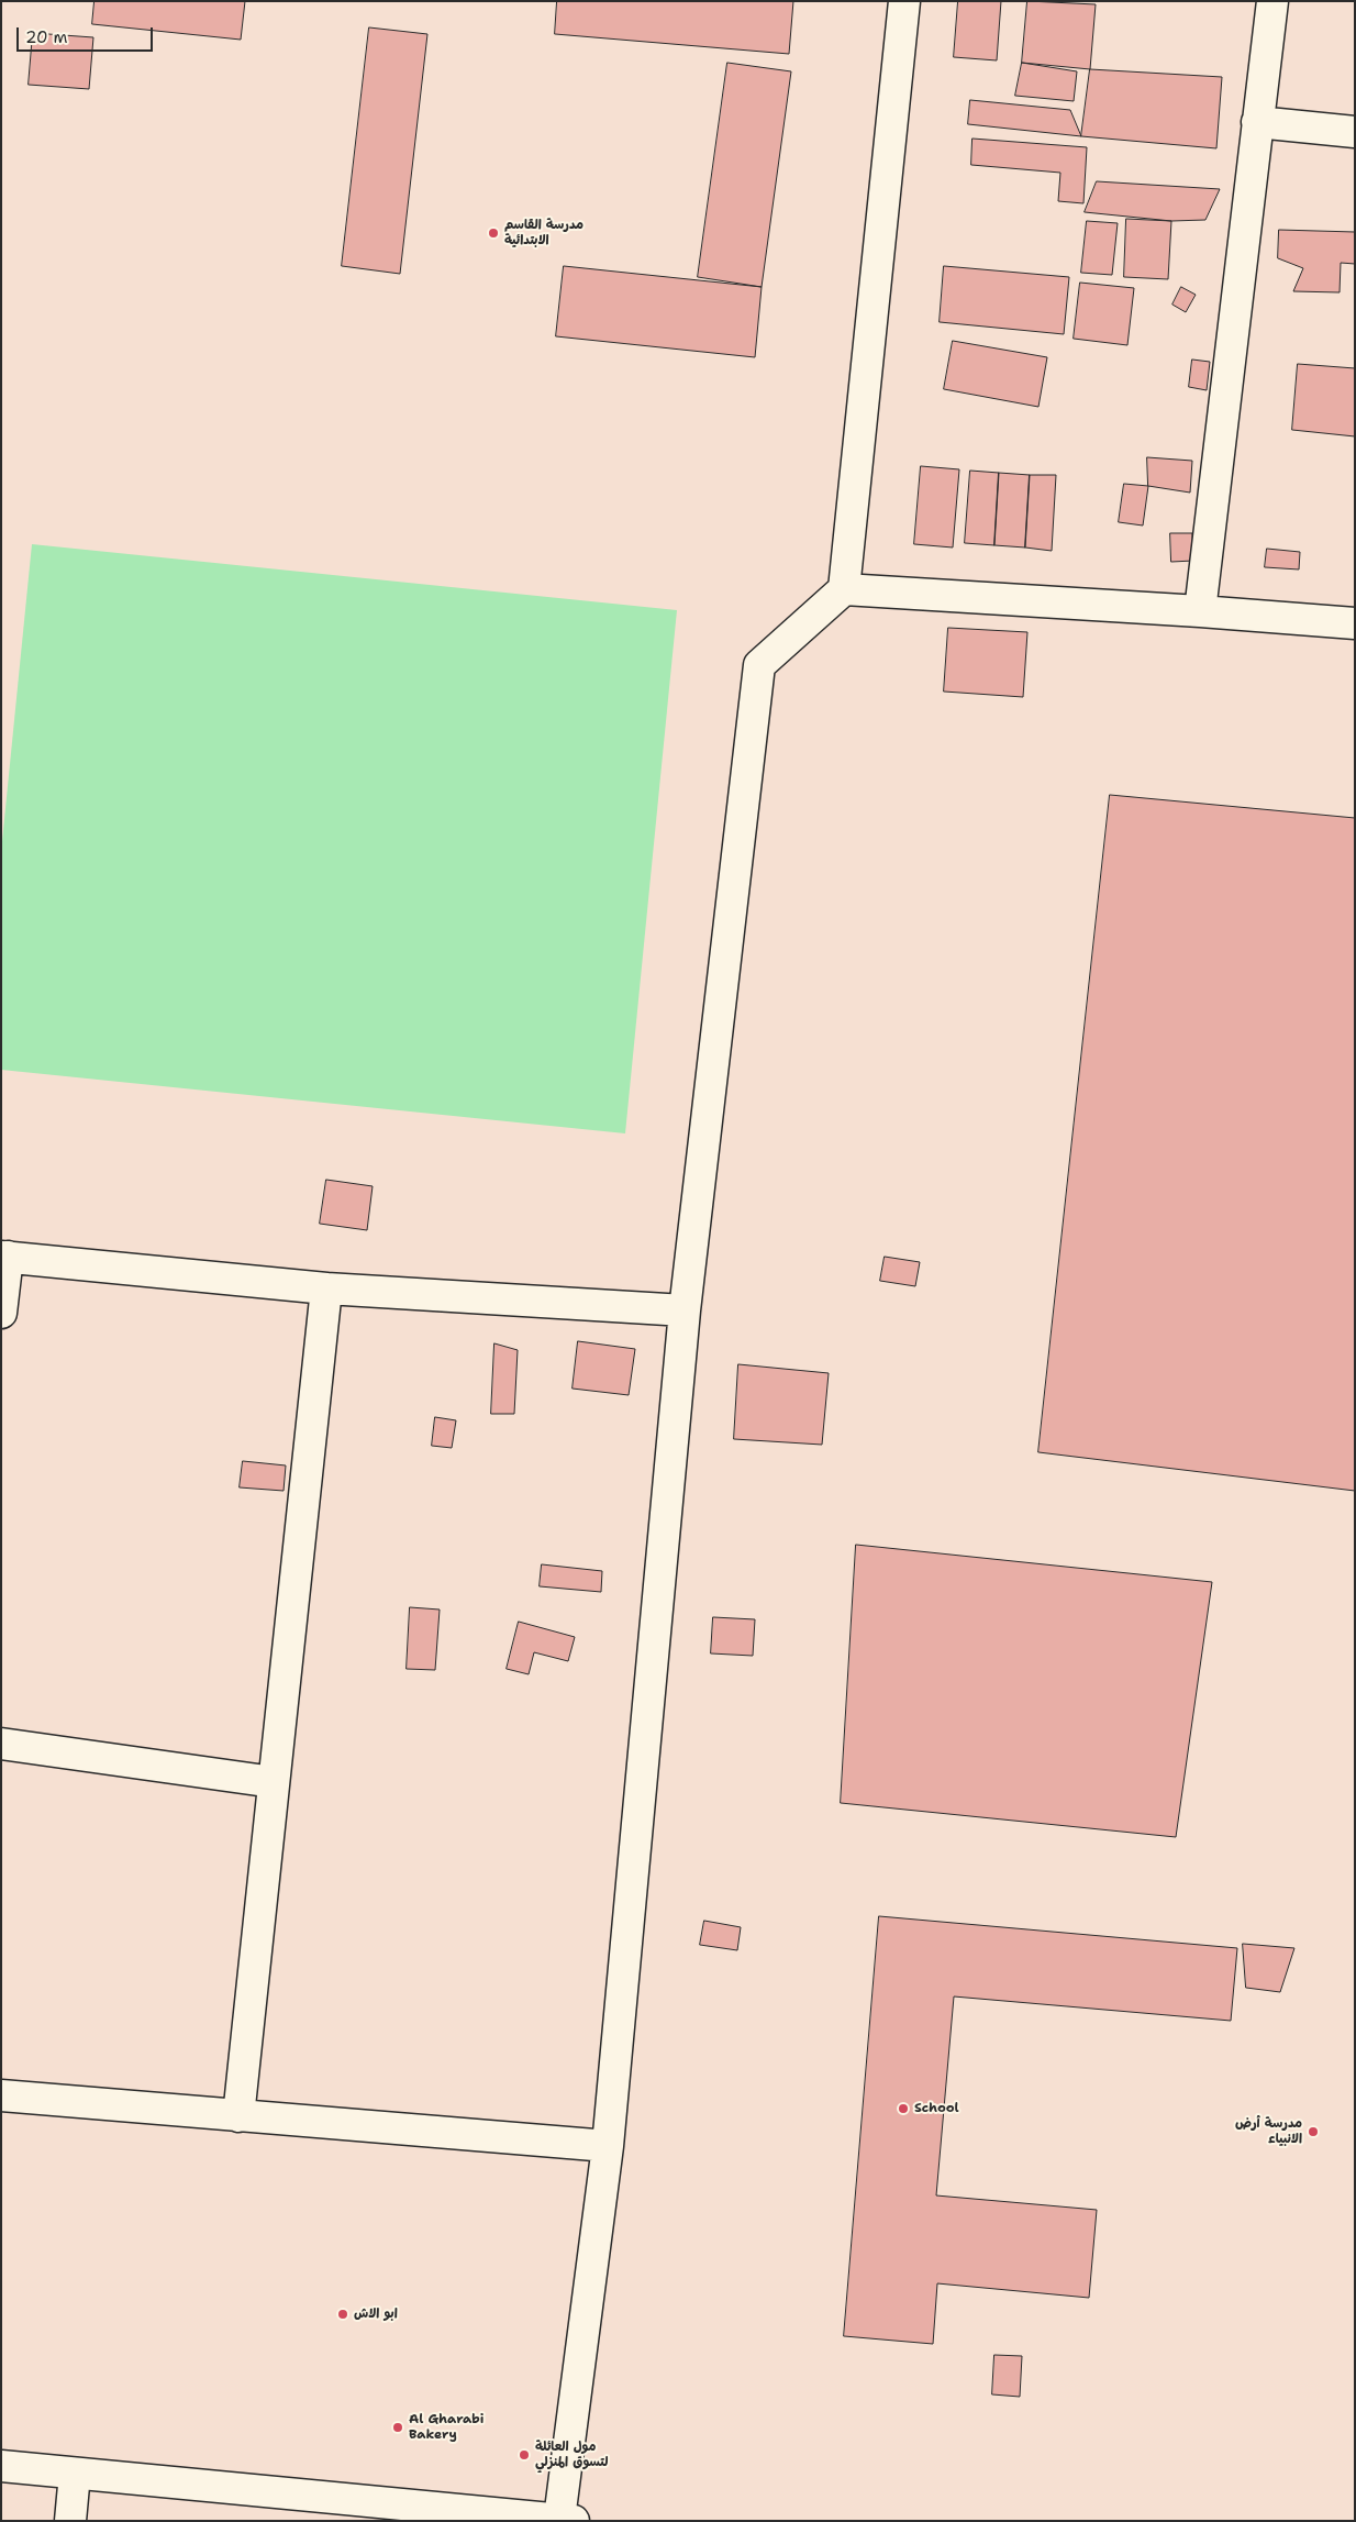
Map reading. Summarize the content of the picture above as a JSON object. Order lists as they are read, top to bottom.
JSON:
{
  "places": [
    "مدرسة القاسم الابتدائية",
    "School",
    "مدرسة أرض الانبياء",
    "ابو الاش",
    "Al Gharabi Bakery",
    "مول العائلة لتسوق المنزلي"
  ],
  "scale_bar": "20 m"
}
